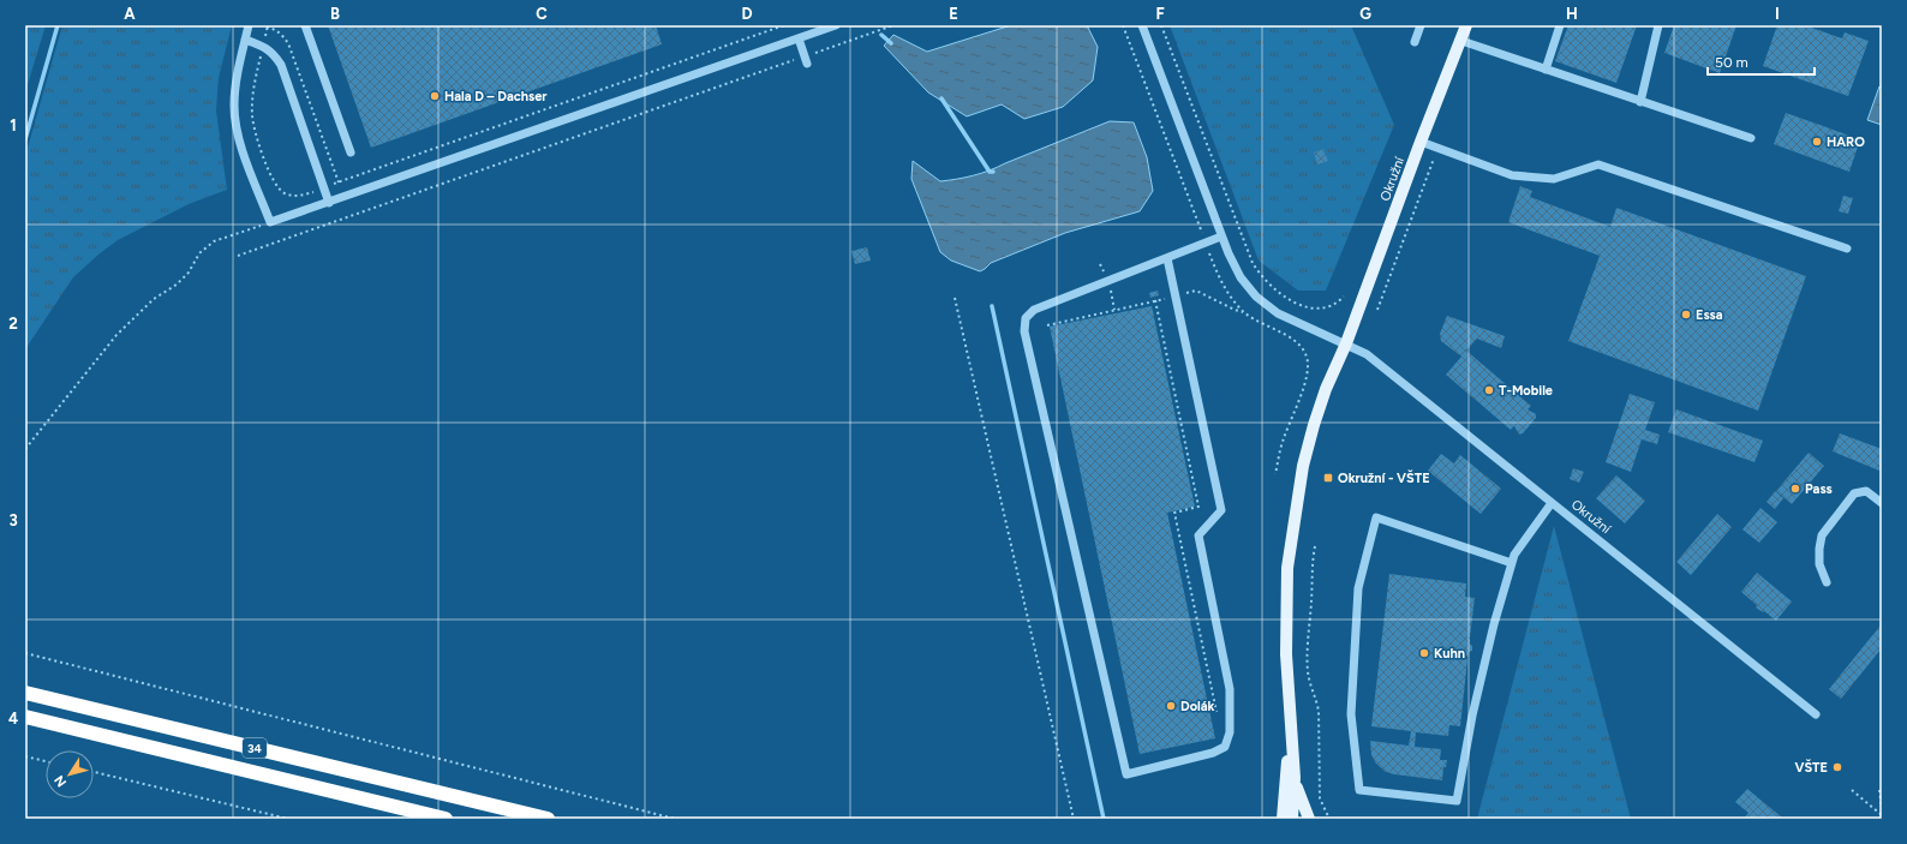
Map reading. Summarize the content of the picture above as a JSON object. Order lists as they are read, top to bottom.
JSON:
{
  "streets": {
    "highway": ["34"],
    "main road": ["Okružní"]
  },
  "places": {
    "other": [
      "Hala D – Dachser",
      "HARO",
      "Essa",
      "T-Mobile",
      "Pass",
      "Kuhn",
      "Dolák",
      "VŠTE"
    ],
    "transit": ["Okružní - VŠTE"]
  },
  "scale_bar": "50 m",
  "north": "bottom left",
  "grid": {
    "columns": [
      "A",
      "B",
      "C",
      "D",
      "E",
      "F",
      "G",
      "H",
      "I"
    ],
    "rows": [
      "1",
      "2",
      "3",
      "4"
    ]
  }
}
